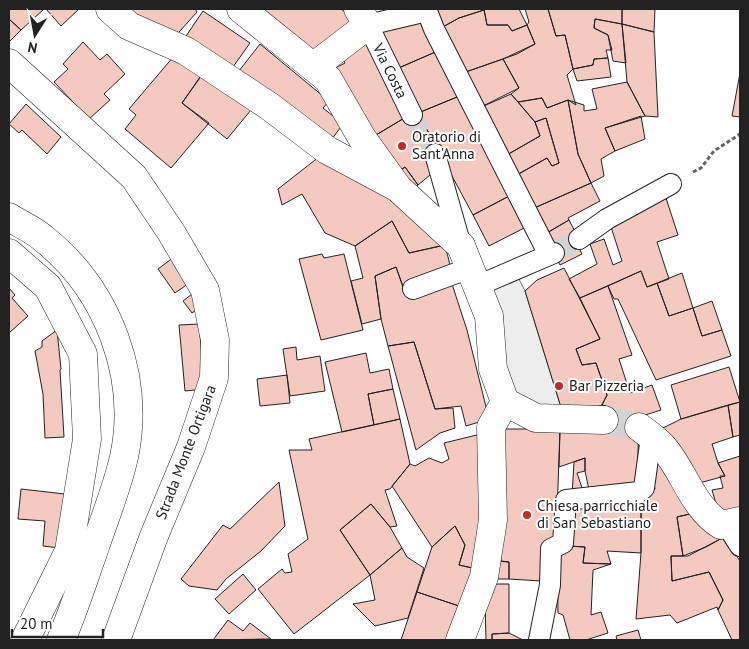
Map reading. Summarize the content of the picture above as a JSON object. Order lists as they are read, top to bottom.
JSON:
{
  "streets": {
    "main road": ["Strada Monte Ortigara"],
    "street": ["Via Costa"]
  },
  "places": ["Oratorio di Sant'Anna", "Bar Pizzeria", "Chiesa parricchiale di San Sebastiano"],
  "scale_bar": "20 m",
  "north": "bottom"
}
